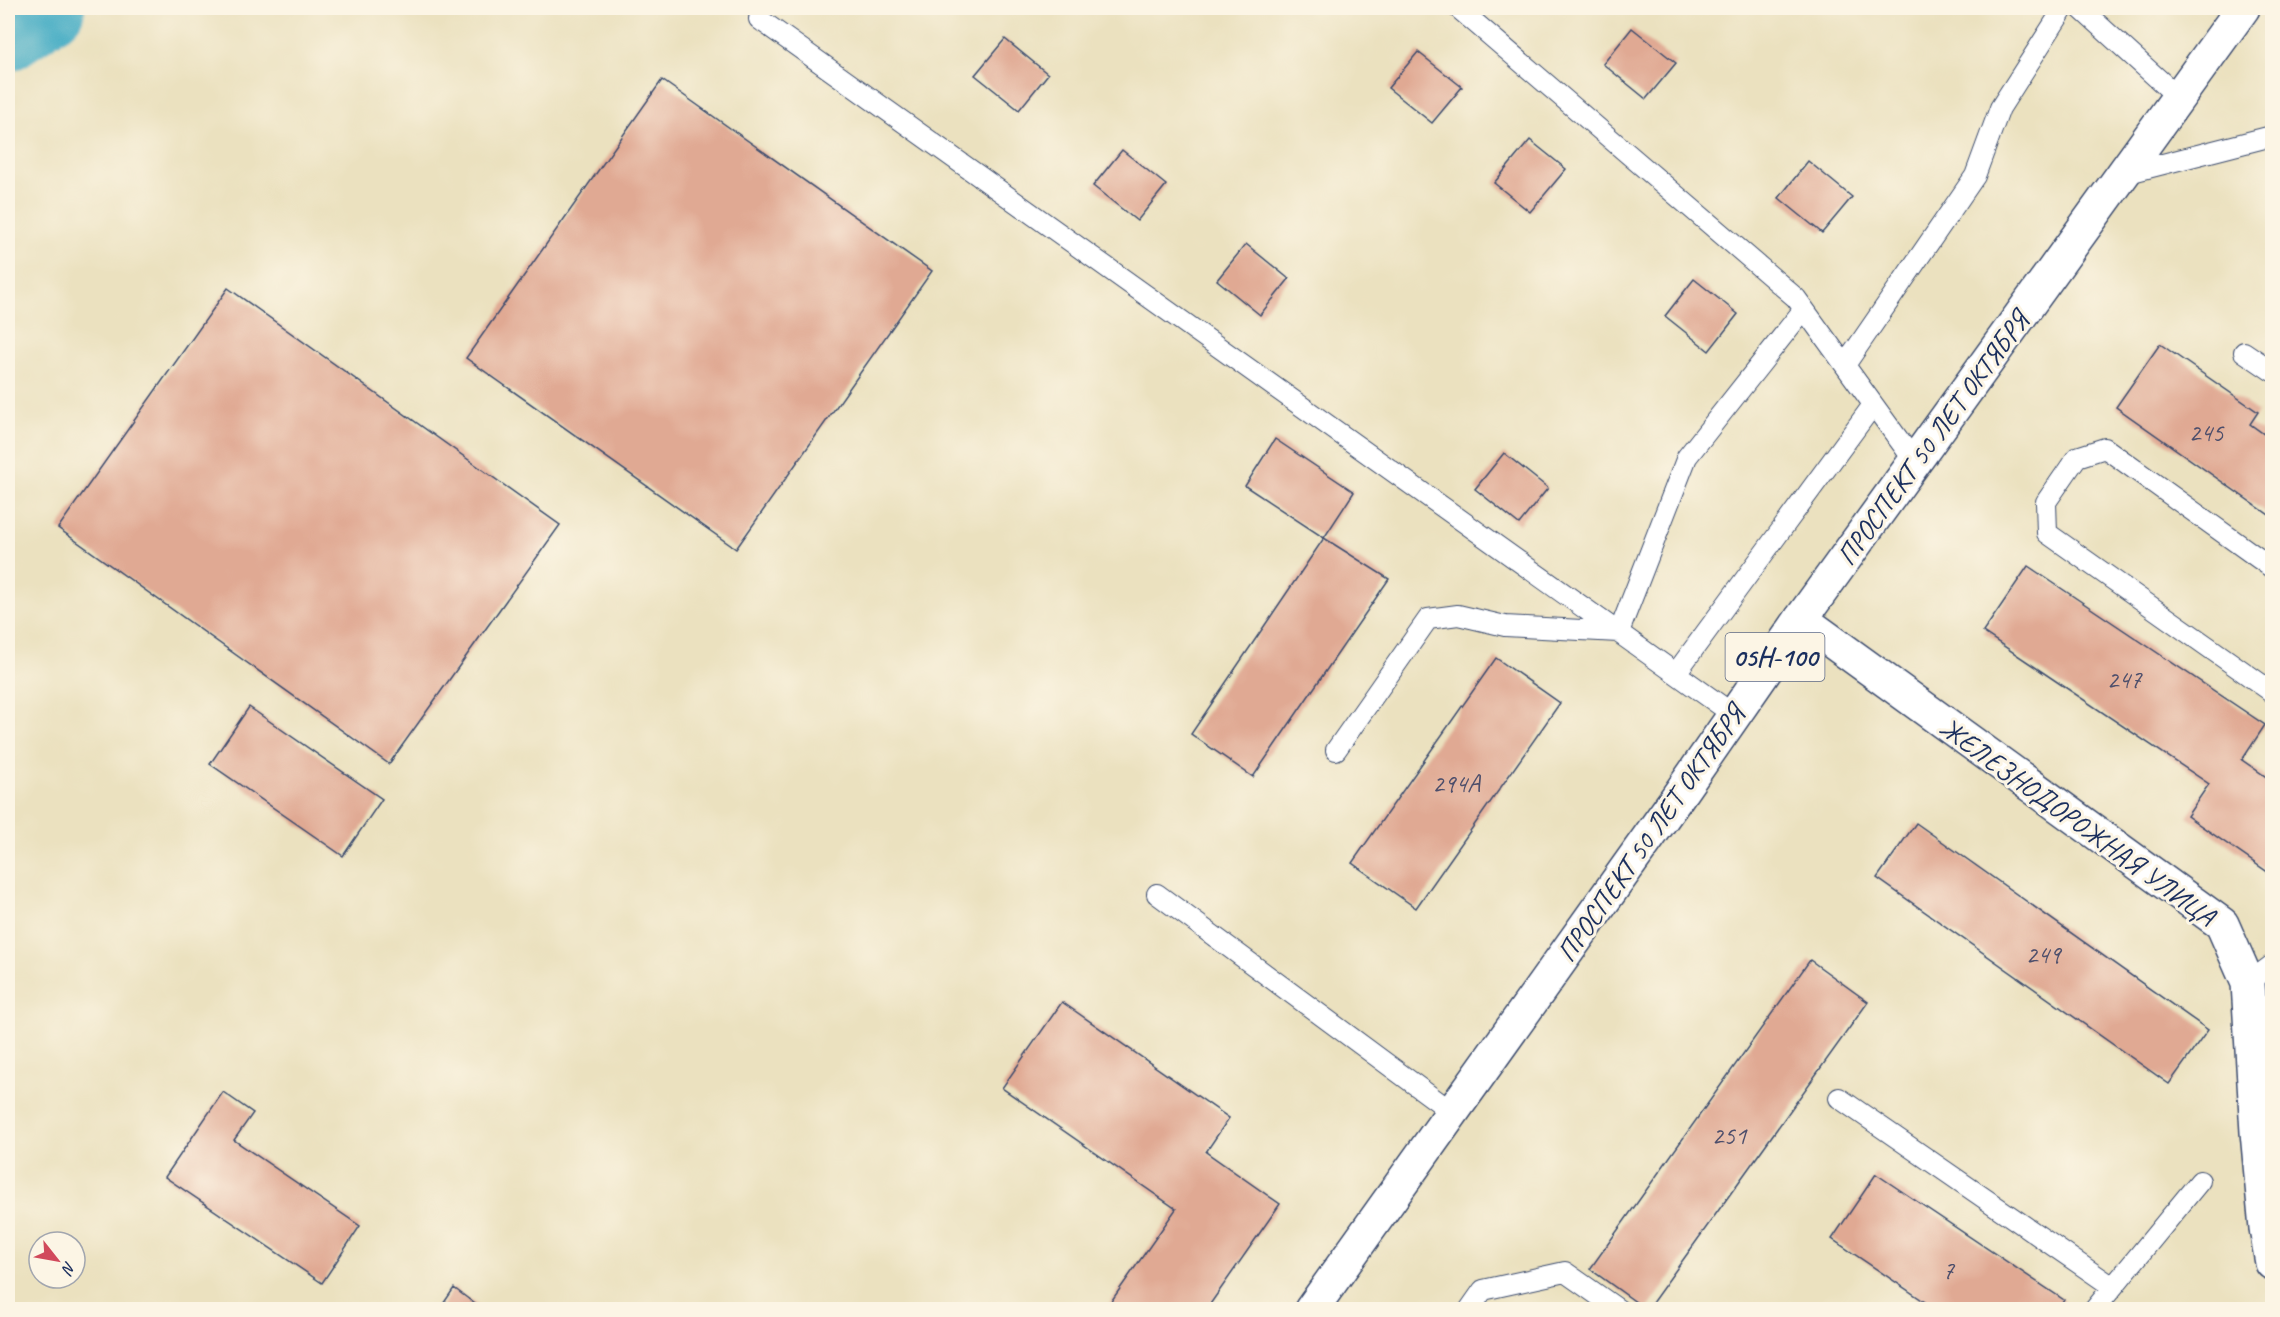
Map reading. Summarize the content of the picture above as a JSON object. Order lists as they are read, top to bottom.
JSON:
{
  "streets": {
    "main road": ["ПРОСПЕКТ 50 ЛЕТ ОКТЯБРЯ", "05Н-100", "ЖЕЛЕЗНОДОРОЖНАЯ УЛИЦА"]
  },
  "crossings": [
    ["ПРОСПЕКТ 50 ЛЕТ ОКТЯБРЯ", "ЖЕЛЕЗНОДОРОЖНАЯ УЛИЦА"]
  ],
  "house_numbers": [
    "245",
    "247",
    "294А",
    "249",
    "251",
    "7"
  ],
  "north": "bottom right"
}
